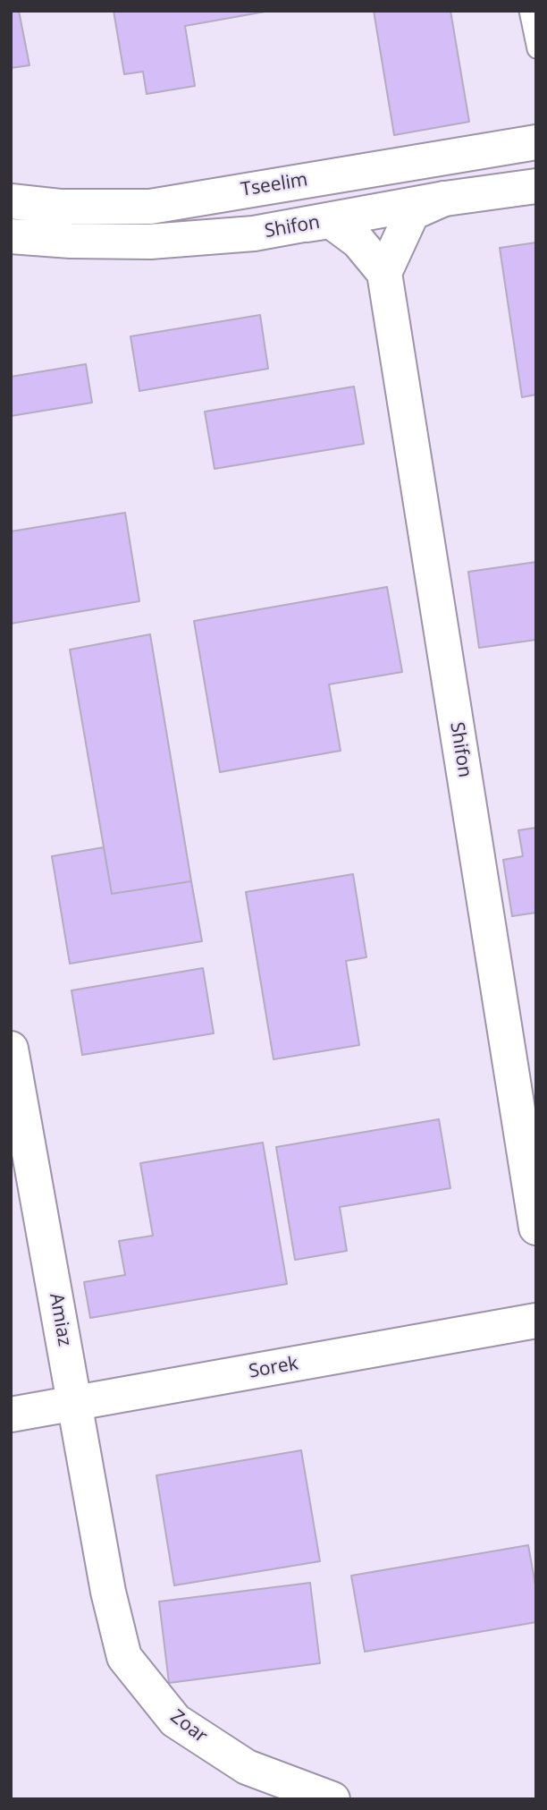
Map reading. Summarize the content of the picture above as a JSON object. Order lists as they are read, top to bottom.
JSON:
{
  "streets": {
    "street": [
      "Tseelim",
      "Shifon",
      "Amiaz",
      "Sorek",
      "Zoar"
    ]
  },
  "crossings": [
    ["Amiaz", "Sorek"],
    ["Amiaz", "Zoar"]
  ]
}
